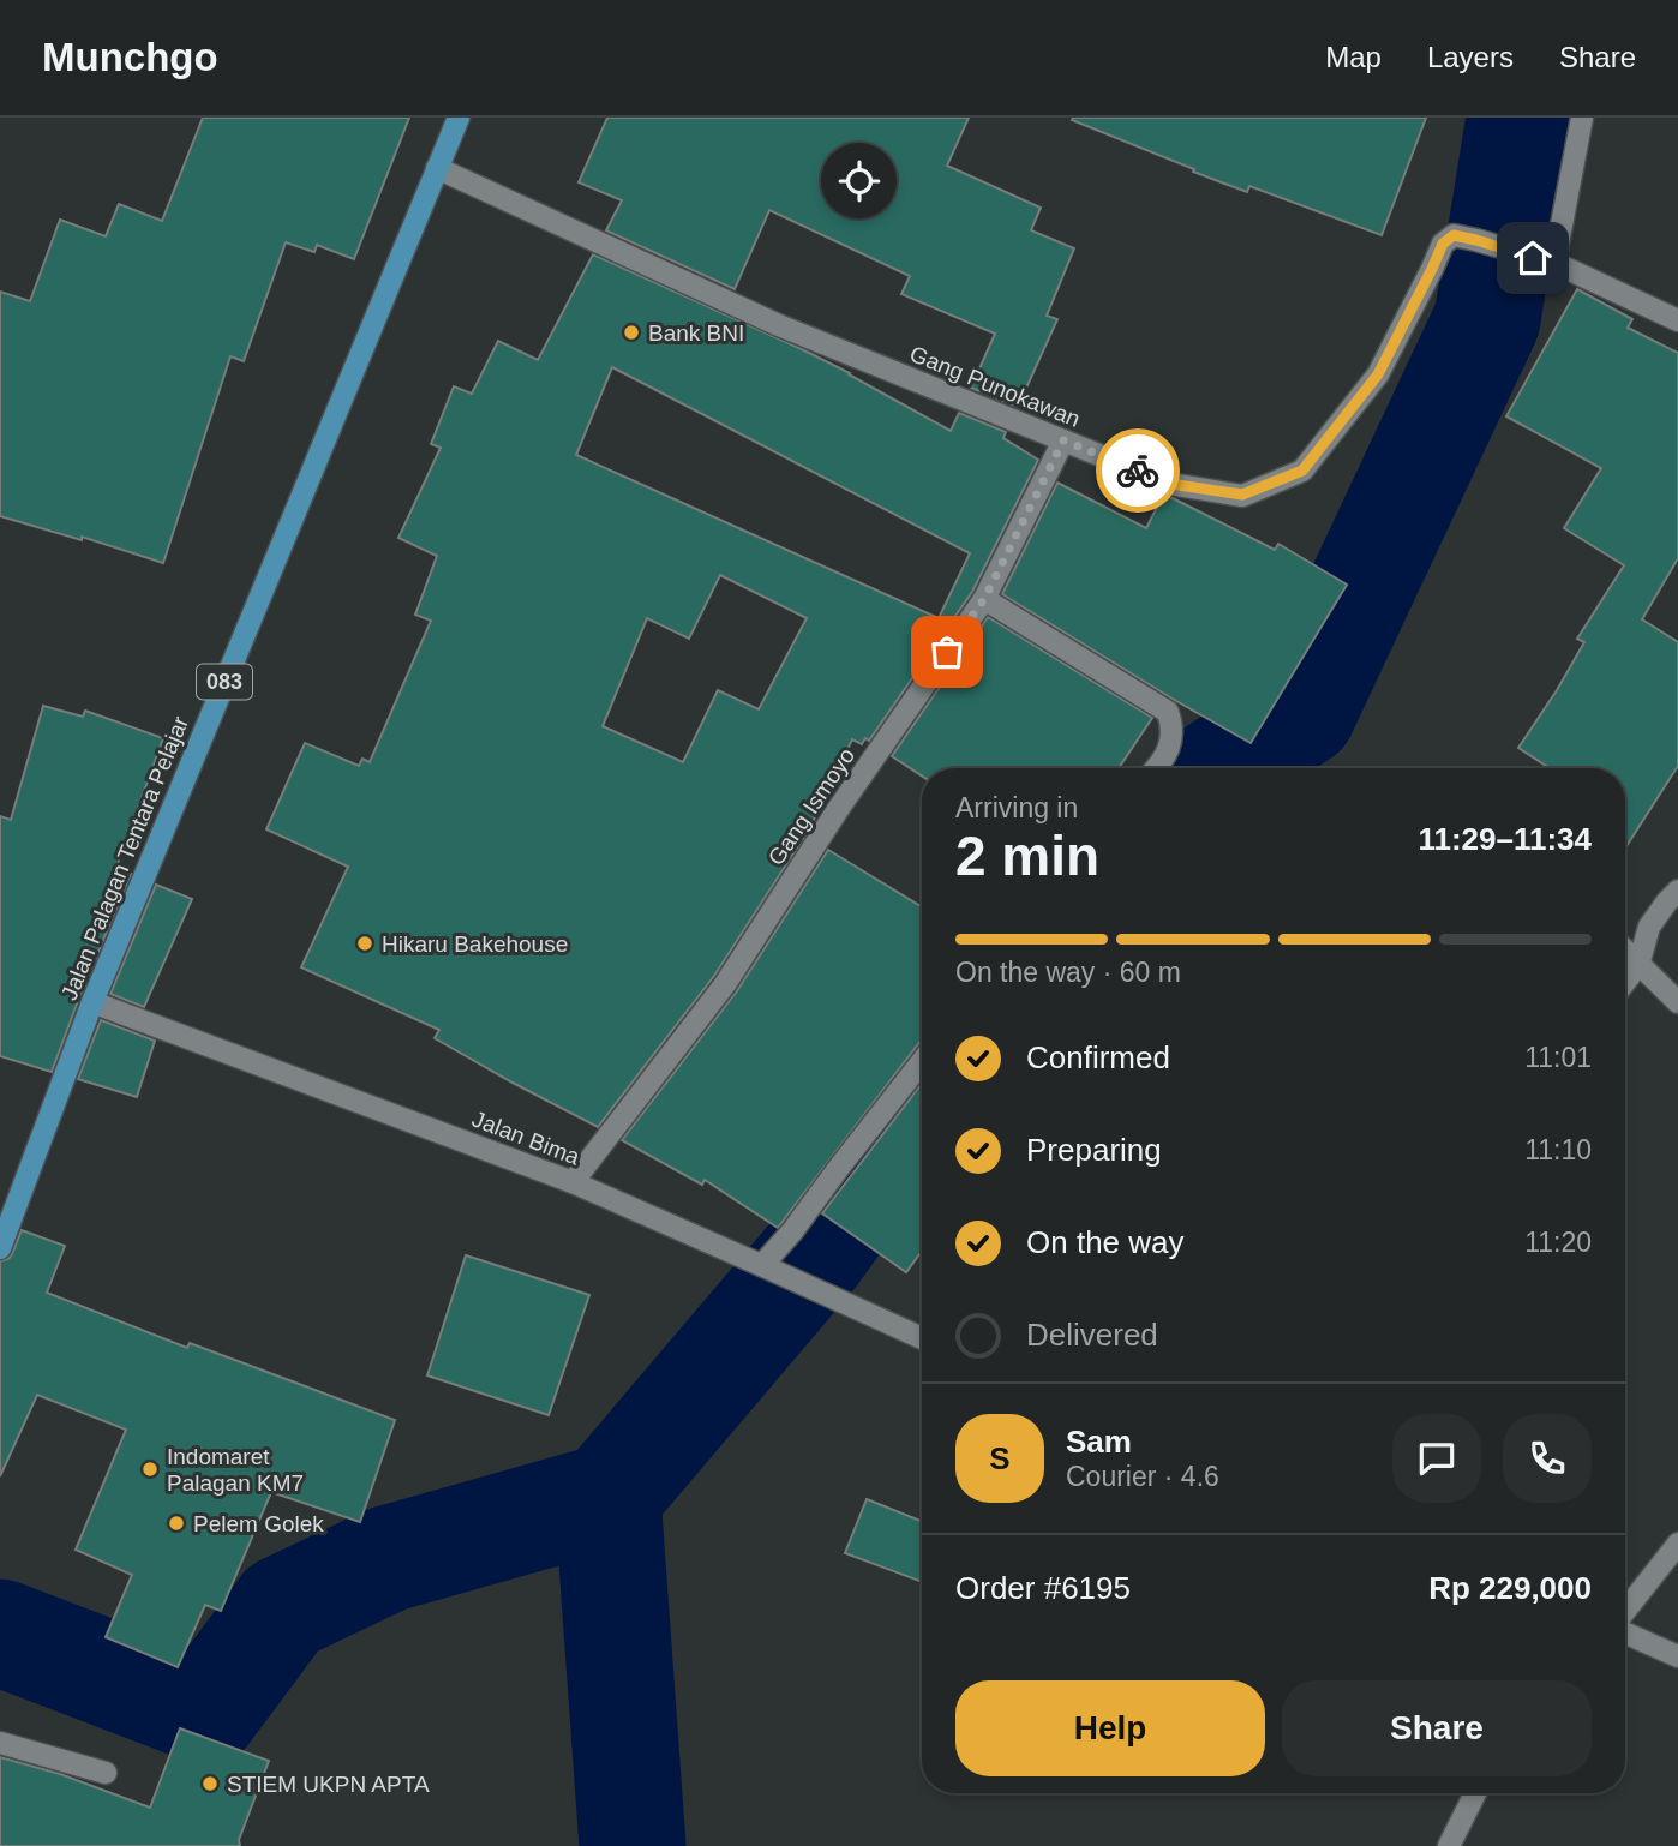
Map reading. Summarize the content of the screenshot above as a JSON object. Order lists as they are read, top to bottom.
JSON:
{
  "streets": {
    "main road": ["083", "Jalan Palagan Tentara Pelajar"],
    "street": ["Gang Punokawan", "Gang Ismoyo", "Jalan Bima"]
  },
  "crossings": [
    ["Gang Punokawan", "Gang Ismoyo"],
    ["Gang Punokawan", "Jalan Palagan Tentara Pelajar"],
    ["Gang Ismoyo", "Jalan Bima"],
    ["Jalan Palagan Tentara Pelajar", "Jalan Bima"]
  ],
  "places": [
    "Bank BNI",
    "Hikaru Bakehouse",
    "Indomaret Palagan KM7",
    "Pelem Golek",
    "STIEM UKPN APTA"
  ],
  "page": {
    "header": "Munchgo",
    "nav": ["Map", "Layers", "Share"],
    "heading": ["2 min", "Arriving in", "11:29–11:34"],
    "panel": [
      "Sam",
      "Courier · 4.6",
      "Order #6195",
      "Rp 229,000"
    ],
    "bar": "On the way · 60 m",
    "list": [
      ["Confirmed", "11:01"],
      ["Preparing", "11:10"],
      ["On the way", "11:20"],
      "Delivered"
    ],
    "round": "S",
    "buttons": ["Help", "Share"]
  }
}
